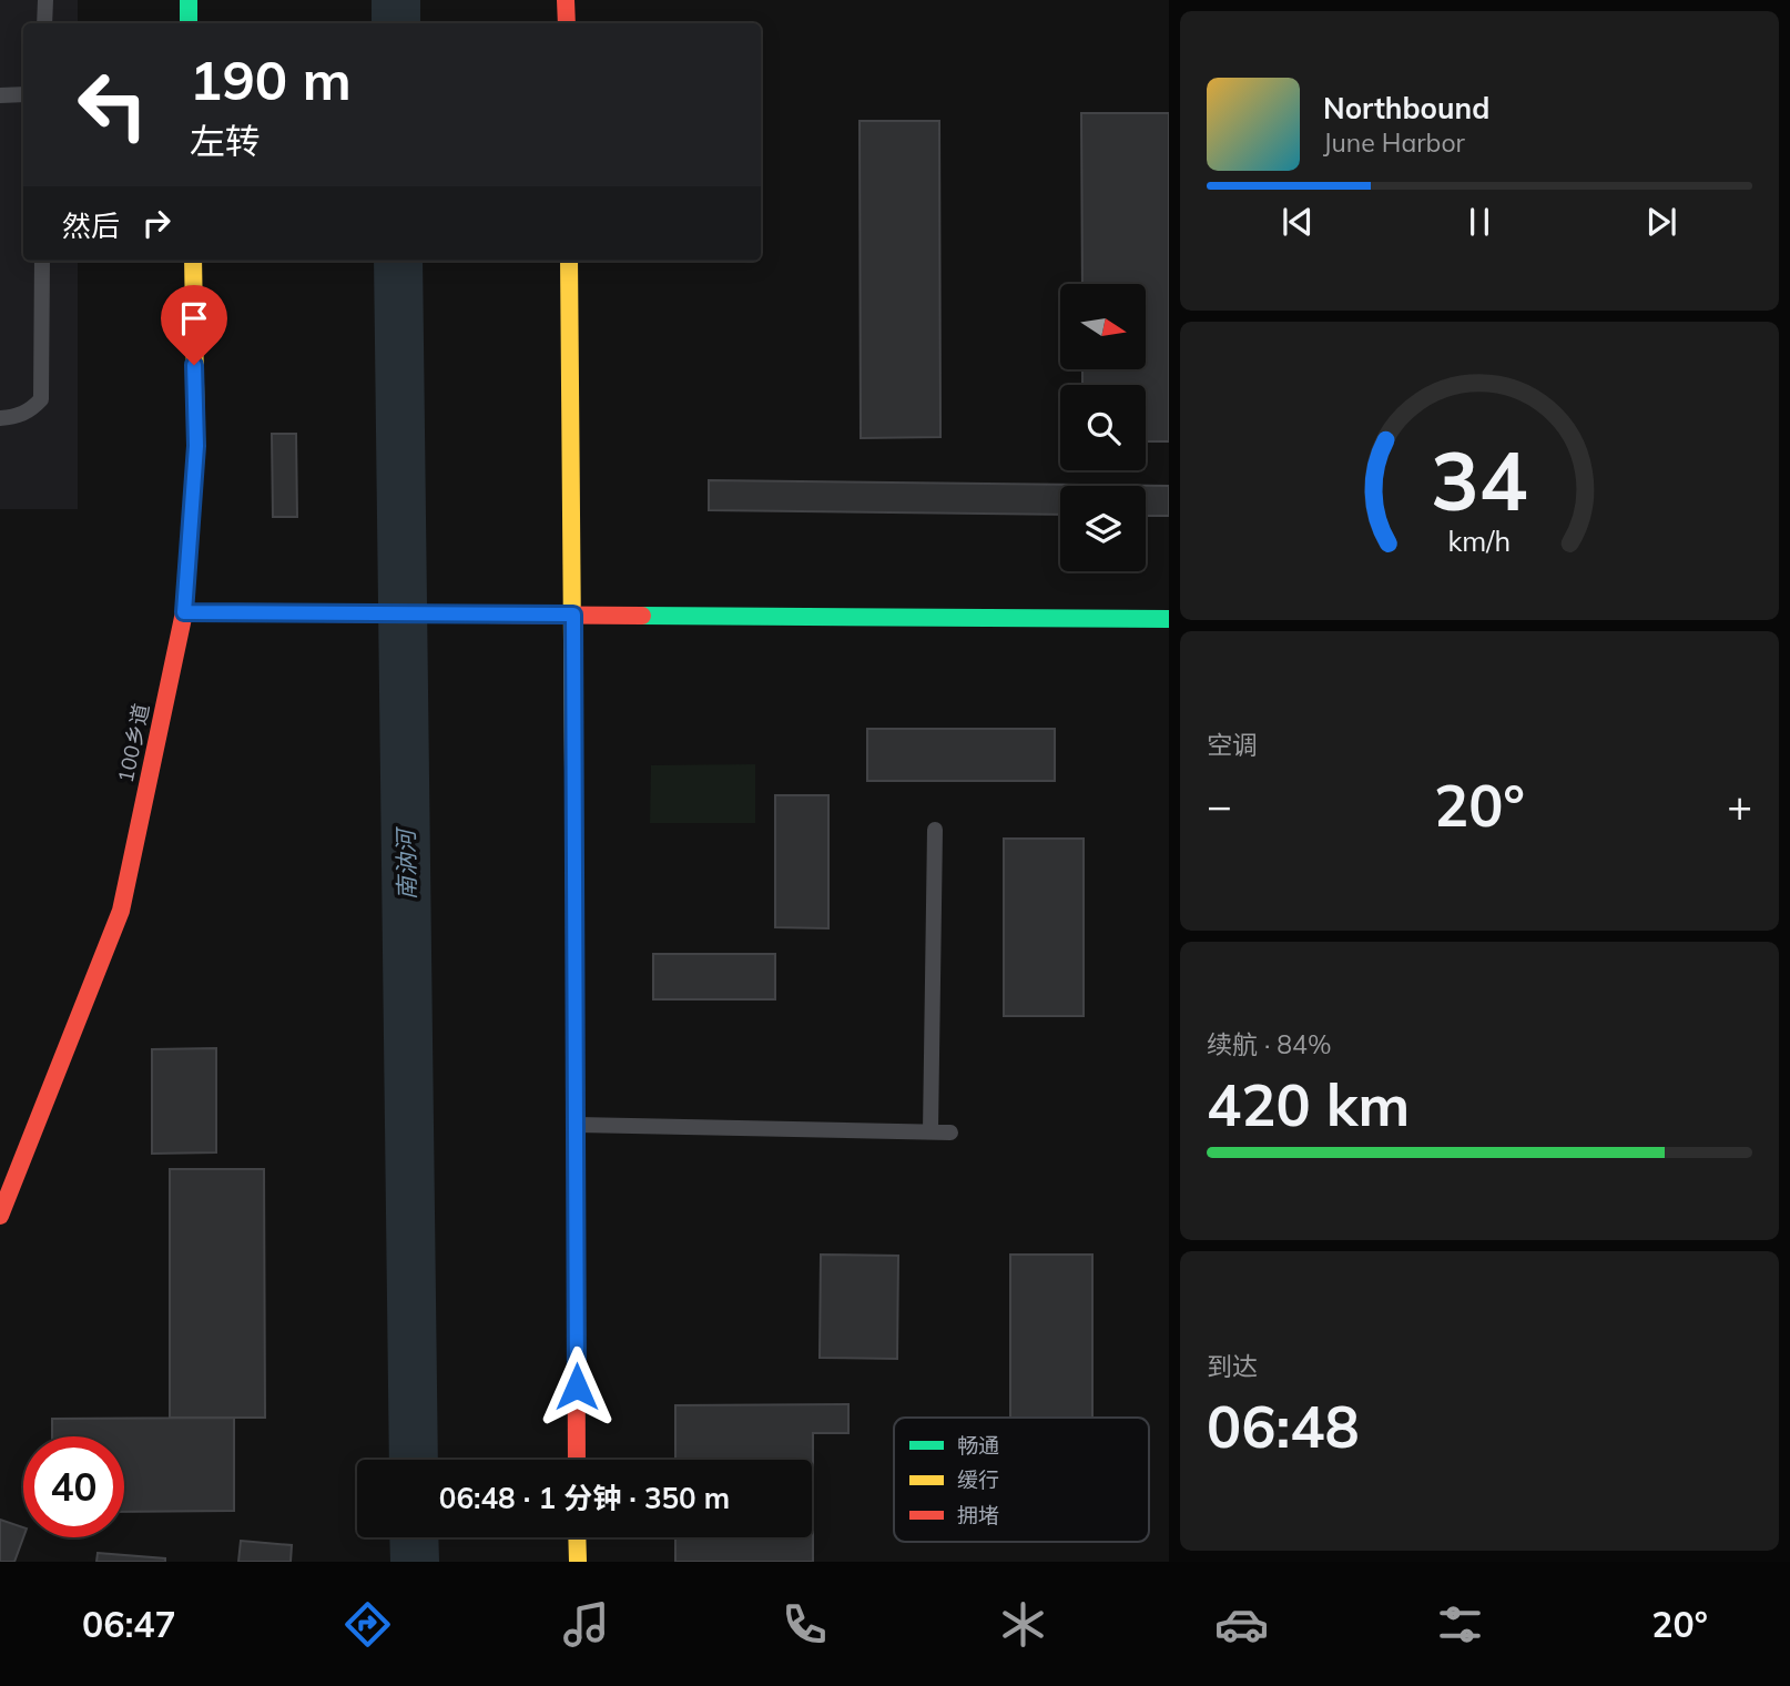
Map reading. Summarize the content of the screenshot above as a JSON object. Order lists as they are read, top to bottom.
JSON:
{
  "streets": {
    "street": ["100乡道"]
  },
  "water": ["南汭河"],
  "legend": ["畅通", "缓行", "拥堵"],
  "north": "right",
  "page": {
    "turn": ["190 m", "左转"],
    "song": ["Northbound", "June Harbor"],
    "then": "然后",
    "tile": [
      "空调",
      ["续航 · 84%", "420 km"],
      ["到达", "06:48"]
    ],
    "heat": ["−", "20°", "+"],
    "limit": "40",
    "trip": "06:48 · 1 分钟 · 350 m",
    "tabs": ["06:47", "20°"],
    "gauge": ["34", "km/h"]
  }
}
